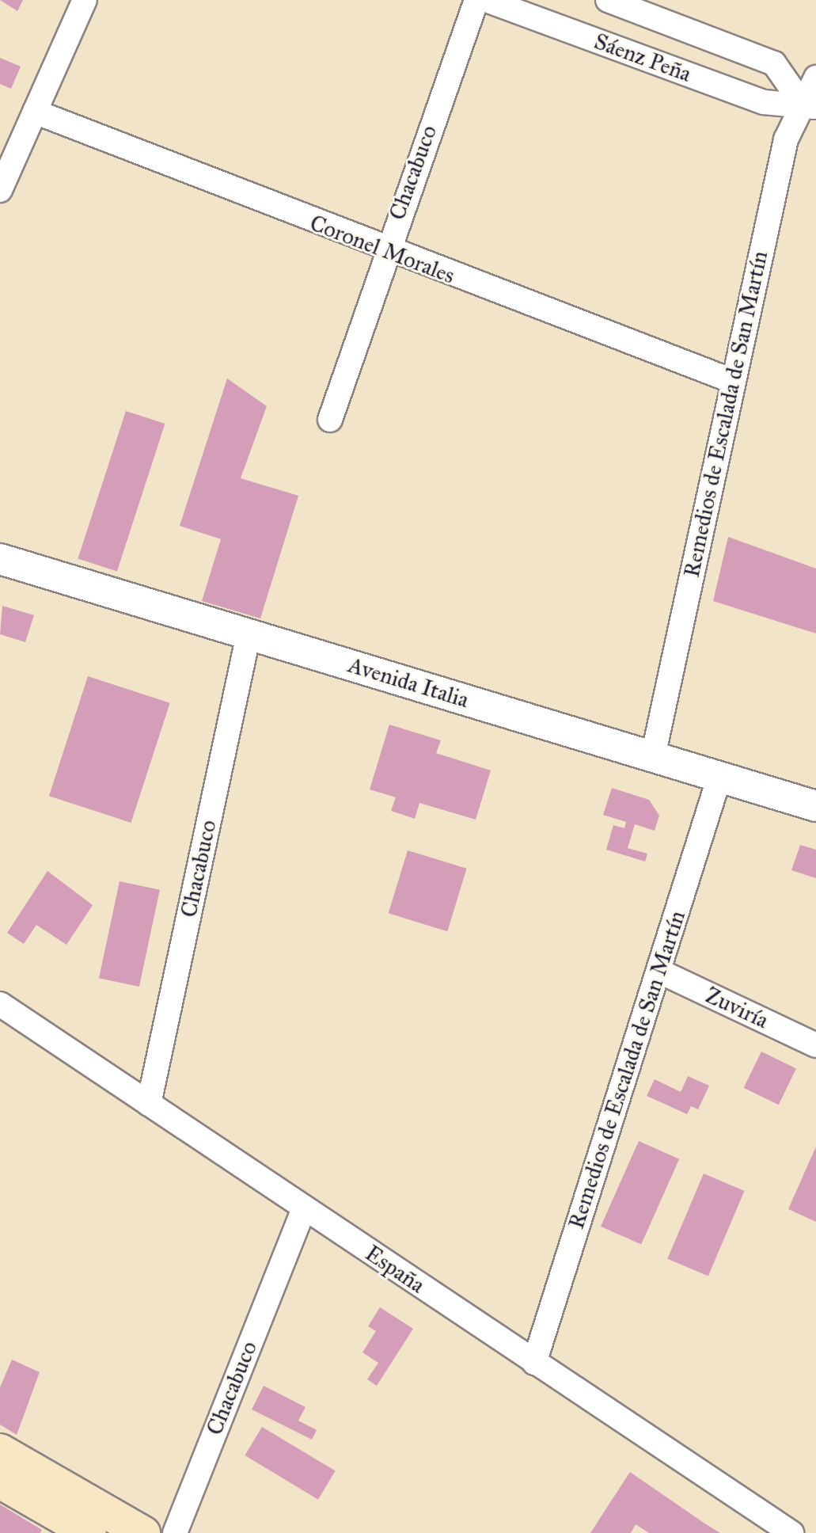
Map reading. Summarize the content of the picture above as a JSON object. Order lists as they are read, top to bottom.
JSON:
{
  "streets": {
    "street": [
      "Sáenz Peña",
      "Chacabuco",
      "Coronel Morales",
      "Remedios de Escalada de San Martín",
      "Avenida Italia",
      "Zuviría",
      "España"
    ]
  },
  "crossings": [
    ["Sáenz Peña", "Remedios de Escalada de San Martín"],
    ["Chacabuco", "Coronel Morales"],
    ["Chacabuco", "Avenida Italia"],
    ["Chacabuco", "España"],
    ["Coronel Morales", "Remedios de Escalada de San Martín"],
    ["Remedios de Escalada de San Martín", "Avenida Italia"],
    ["Remedios de Escalada de San Martín", "Zuviría"],
    ["Remedios de Escalada de San Martín", "España"]
  ]
}
